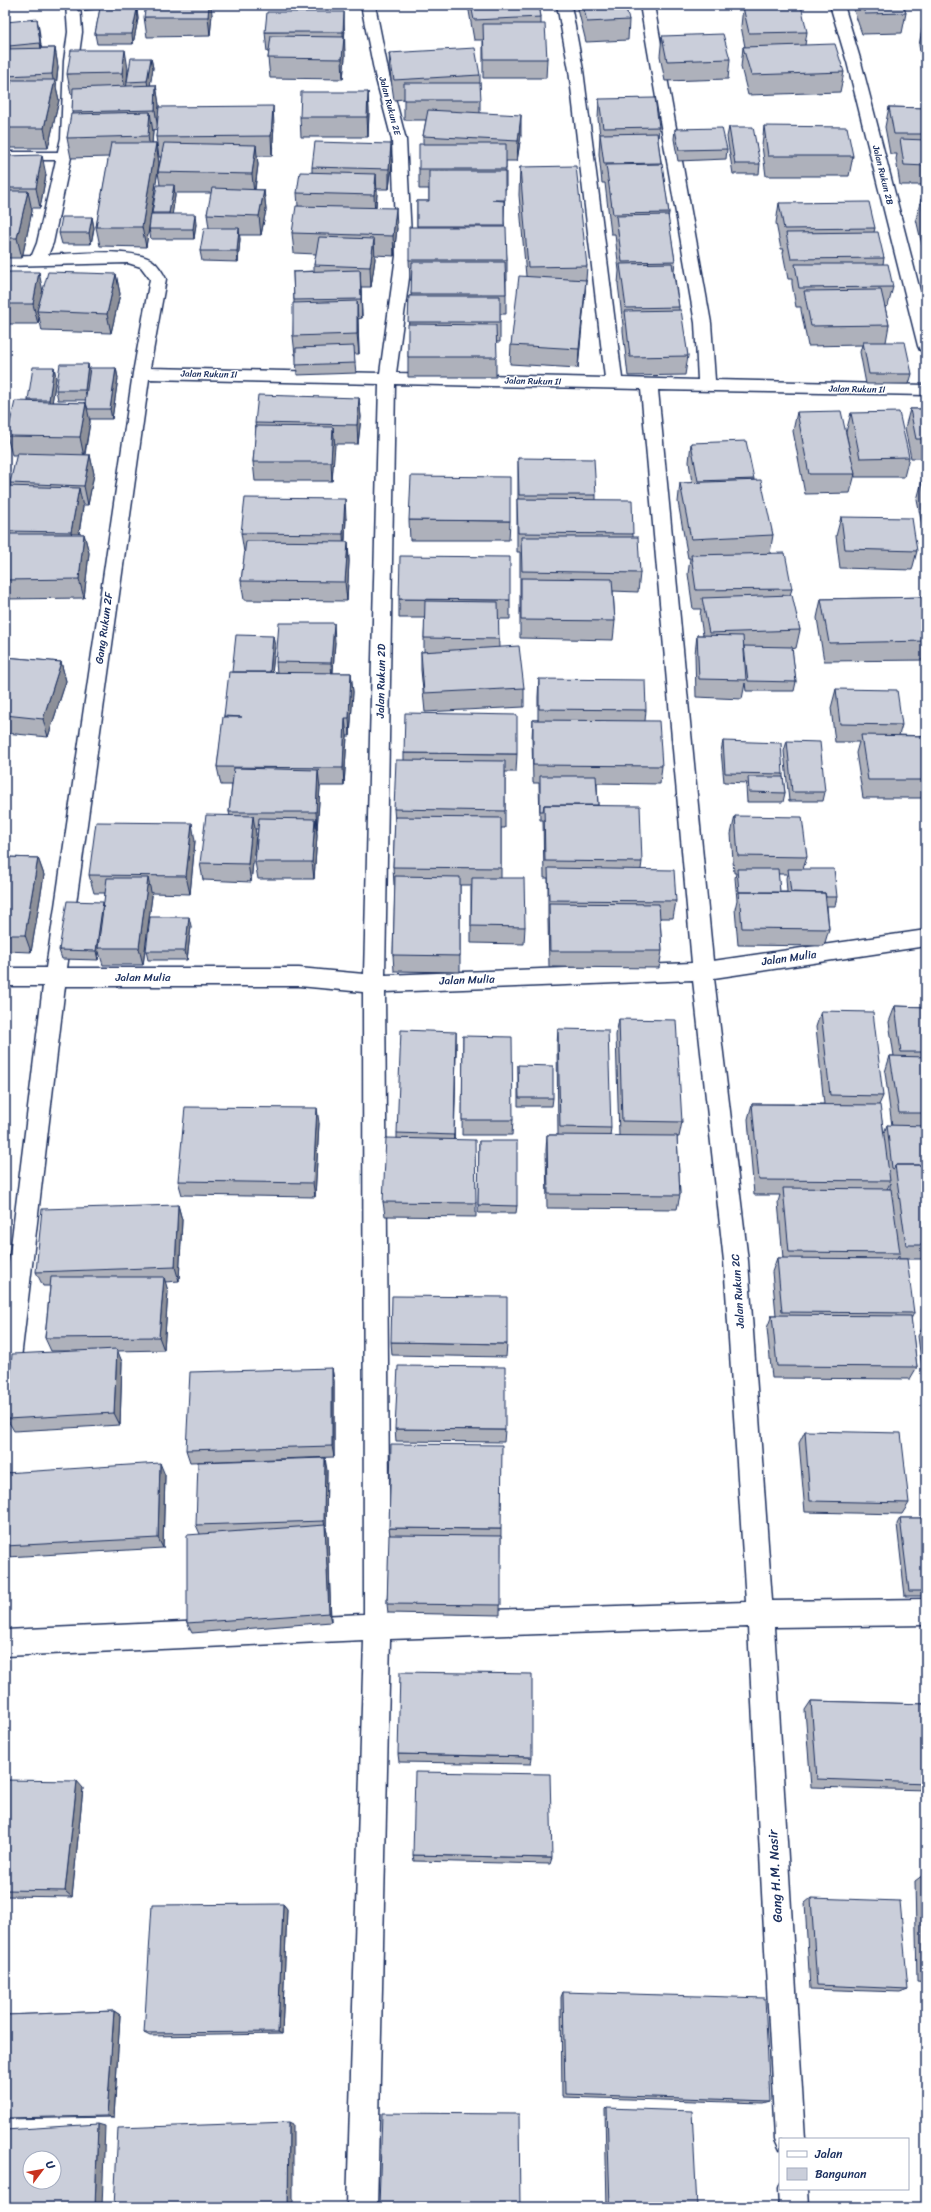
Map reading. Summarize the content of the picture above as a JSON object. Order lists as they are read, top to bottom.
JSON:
{
  "streets": {
    "street": [
      "Jalan Rukun 2E",
      "Jalan Rukun 2B",
      "Jalan Rukun II",
      "Gang Rukun 2F",
      "Jalan Rukun 2D",
      "Jalan Mulia",
      "Jalan Rukun 2C",
      "Gang H.M. Nasir"
    ]
  },
  "crossings": [
    ["Jalan Rukun 2E", "Jalan Rukun II"],
    ["Jalan Rukun 2E", "Jalan Rukun 2D"],
    ["Jalan Rukun II", "Gang Rukun 2F"],
    ["Jalan Rukun II", "Jalan Rukun 2D"],
    ["Jalan Rukun II", "Jalan Rukun 2C"],
    ["Gang Rukun 2F", "Jalan Mulia"],
    ["Jalan Rukun 2D", "Jalan Mulia"],
    ["Jalan Mulia", "Jalan Rukun 2C"],
    ["Jalan Rukun 2C", "Gang H.M. Nasir"]
  ],
  "legend": ["Jalan", "Bangunan"],
  "north": "top right"
}
